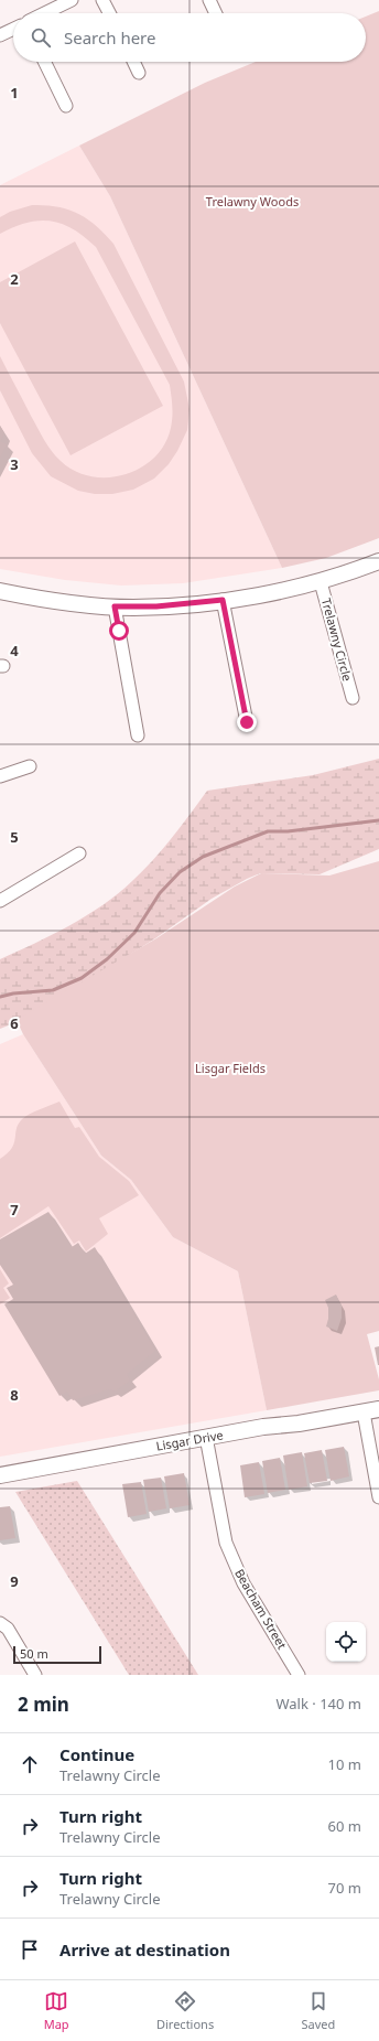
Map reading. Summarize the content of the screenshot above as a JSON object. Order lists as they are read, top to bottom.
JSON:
{
  "streets": {
    "street": ["Trelawny Circle", "Lisgar Drive", "Beacham Street"]
  },
  "crossings": [
    ["Lisgar Drive", "Beacham Street"]
  ],
  "parks": ["Trelawny Woods", "Lisgar Fields"],
  "scale_bar": "50 m",
  "page": {
    "search": "Search here",
    "scale": "50 m",
    "heading": ["2 min", "Walk · 140 m"],
    "list": [
      ["Continue", "Trelawny Circle", "10 m"],
      ["Turn right", "Trelawny Circle", "60 m"],
      ["Turn right", "Trelawny Circle", "70 m"],
      "Arrive at destination"
    ],
    "nav": ["Map", "Directions", "Saved"]
  },
  "grid": {
    "rows": [
      "1",
      "2",
      "3",
      "4",
      "5",
      "6",
      "7",
      "8",
      "9"
    ]
  }
}
